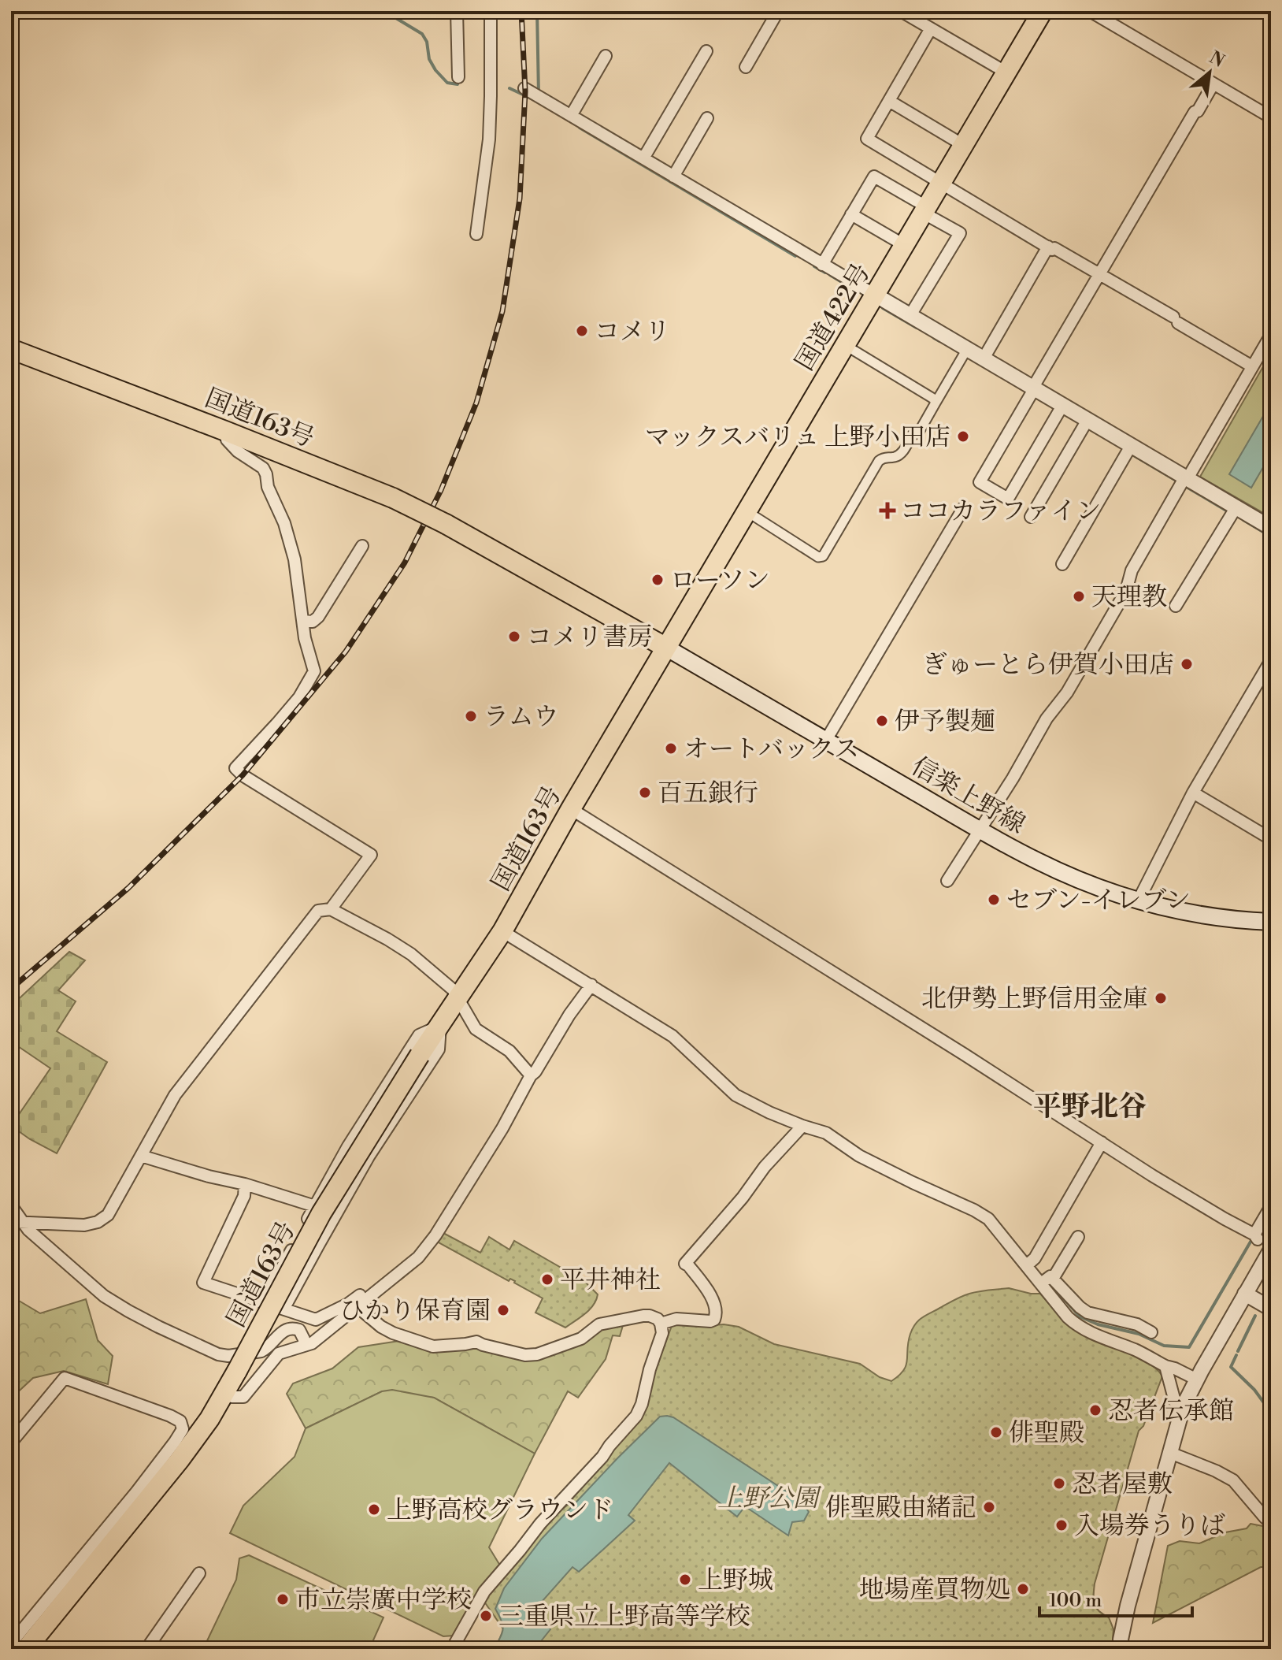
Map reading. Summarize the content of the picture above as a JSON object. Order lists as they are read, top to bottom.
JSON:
{
  "streets": {
    "highway": ["国道422号", "国道163号"],
    "main road": ["信楽上野線"]
  },
  "crossings": [
    ["国道422号", "国道163号"],
    ["国道422号", "信楽上野線"],
    ["国道163号", "信楽上野線"]
  ],
  "districts": ["平野北谷"],
  "parks": ["上野公園"],
  "places": {
    "other": [
      "コメリ",
      "マックスバリュ 上野小田店",
      "ローソン",
      "天理教",
      "コメリ書房",
      "ぎゅーとら伊賀小田店",
      "ラムウ",
      "伊予製麺",
      "オートバックス",
      "百五銀行",
      "セブン-イレブン",
      "北伊勢上野信用金庫",
      "平井神社",
      "ひかり保育園",
      "忍者伝承館",
      "俳聖殿",
      "忍者屋敷",
      "俳聖殿由緒記",
      "上野高校グラウンド",
      "入場券うりば",
      "上野城",
      "地場産買物処",
      "市立崇廣中学校",
      "三重県立上野高等学校"
    ],
    "health": ["ココカラファイン"]
  },
  "scale_bar": "100 m",
  "north": "top right"
}
